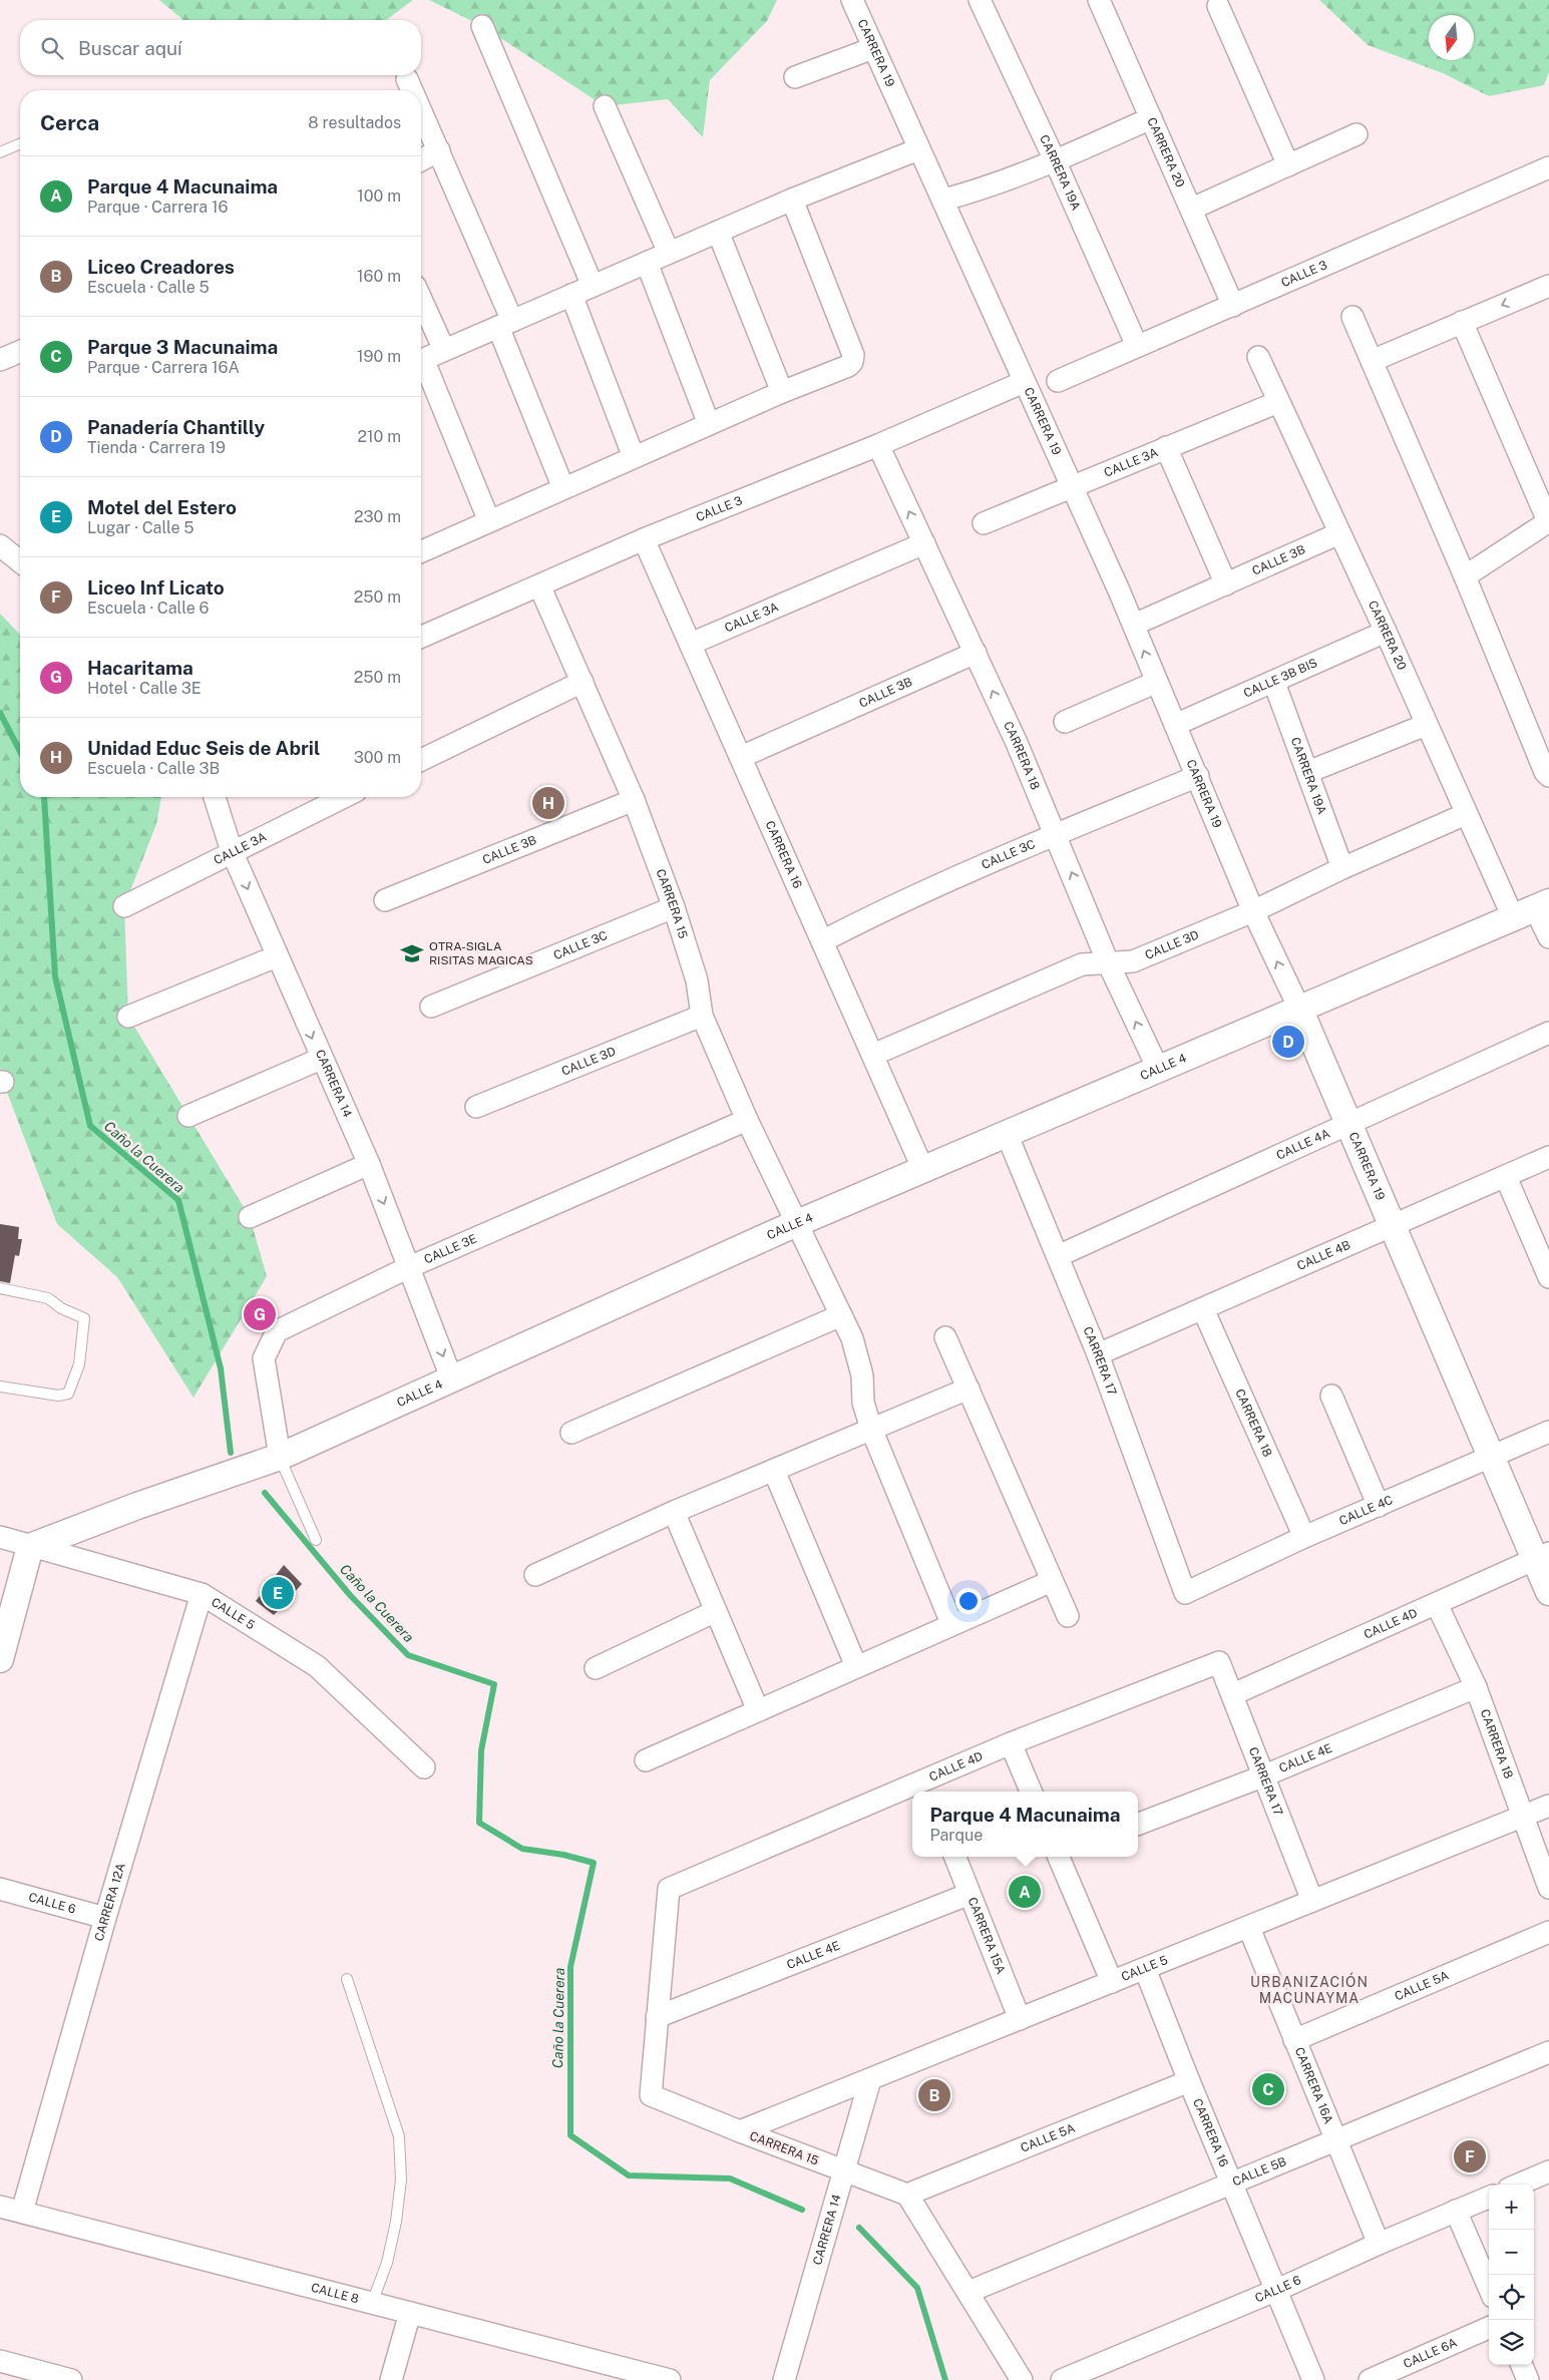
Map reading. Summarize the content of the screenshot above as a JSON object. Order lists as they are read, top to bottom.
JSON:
{
  "streets": {
    "street": [
      "CARRERA 19",
      "CARRERA 20",
      "CARRERA 19A",
      "CALLE 3",
      "CALLE 3A",
      "CALLE 3B",
      "CALLE 3B BIS",
      "CARRERA 18",
      "CARRERA 16",
      "CALLE 3C",
      "CARRERA 15",
      "CALLE 3D",
      "CALLE 4",
      "CARRERA 14",
      "CALLE 4A",
      "CALLE 3E",
      "CALLE 4B",
      "CARRERA 17",
      "CALLE 4C",
      "CALLE 5",
      "CALLE 4D",
      "CALLE 4E",
      "CALLE 6",
      "CARRERA 12A",
      "CARRERA 15A",
      "CALLE 5A",
      "CARRERA 16A",
      "CALLE 5B",
      "CALLE 8",
      "CALLE 6A"
    ]
  },
  "crossings": [
    ["CARRERA 19", "CALLE 3"],
    ["CARRERA 19", "CALLE 3A"],
    ["CARRERA 19", "CALLE 3B"],
    ["CARRERA 19", "CALLE 3B BIS"],
    ["CARRERA 19", "CALLE 3C"],
    ["CARRERA 19", "CALLE 3D"],
    ["CARRERA 19", "CALLE 4"],
    ["CARRERA 19", "CALLE 4A"],
    ["CARRERA 19", "CALLE 4B"],
    ["CARRERA 19", "CALLE 4C"],
    ["CARRERA 19", "CALLE 4D"],
    ["CARRERA 20", "CALLE 3"],
    ["CARRERA 20", "CALLE 3A"],
    ["CARRERA 20", "CALLE 3B"],
    ["CARRERA 20", "CALLE 3B BIS"],
    ["CARRERA 20", "CALLE 3D"],
    ["CARRERA 20", "CALLE 4"],
    ["CARRERA 19A", "CALLE 3"],
    ["CARRERA 19A", "CALLE 3B BIS"],
    ["CARRERA 19A", "CALLE 3D"],
    ["CALLE 3", "CARRERA 18"],
    ["CALLE 3", "CARRERA 16"],
    ["CALLE 3", "CARRERA 15"],
    ["CALLE 3A", "CARRERA 18"],
    ["CALLE 3A", "CARRERA 16"],
    ["CALLE 3A", "CARRERA 14"],
    ["CALLE 3B", "CARRERA 18"],
    ["CALLE 3B", "CARRERA 16"],
    ["CALLE 3B", "CARRERA 15"],
    ["CARRERA 18", "CALLE 3C"],
    ["CARRERA 18", "CALLE 3D"],
    ["CARRERA 18", "CALLE 4"],
    ["CARRERA 18", "CALLE 4B"],
    ["CARRERA 18", "CALLE 4C"],
    ["CARRERA 18", "CALLE 5"],
    ["CARRERA 18", "CALLE 4D"],
    ["CARRERA 18", "CALLE 4E"],
    ["CARRERA 16", "CALLE 3C"],
    ["CARRERA 16", "CALLE 3D"],
    ["CARRERA 16", "CALLE 4"],
    ["CARRERA 16", "CALLE 5"],
    ["CARRERA 16", "CALLE 6"],
    ["CARRERA 16", "CALLE 5A"],
    ["CARRERA 16", "CALLE 5B"],
    ["CALLE 3C", "CARRERA 15"],
    ["CARRERA 15", "CALLE 3D"],
    ["CARRERA 15", "CALLE 4"],
    ["CARRERA 15", "CARRERA 14"],
    ["CARRERA 15", "CALLE 3E"],
    ["CARRERA 15", "CALLE 5"],
    ["CARRERA 15", "CALLE 4D"],
    ["CARRERA 15", "CALLE 4E"],
    ["CARRERA 15", "CALLE 5A"],
    ["CALLE 4", "CARRERA 14"],
    ["CALLE 4", "CALLE 3E"],
    ["CALLE 4", "CARRERA 17"],
    ["CALLE 4", "CALLE 5"],
    ["CARRERA 14", "CALLE 3E"],
    ["CARRERA 14", "CALLE 5"],
    ["CALLE 4A", "CARRERA 17"],
    ["CALLE 4B", "CARRERA 17"],
    ["CARRERA 17", "CALLE 4C"],
    ["CARRERA 17", "CALLE 5"],
    ["CARRERA 17", "CALLE 4D"],
    ["CARRERA 17", "CALLE 4E"],
    ["CALLE 5", "CARRERA 12A"],
    ["CALLE 5", "CARRERA 15A"],
    ["CALLE 5", "CARRERA 16A"],
    ["CALLE 4E", "CARRERA 15A"],
    ["CALLE 6", "CARRERA 12A"],
    ["CALLE 6", "CARRERA 16A"],
    ["CARRERA 12A", "CALLE 8"],
    ["CALLE 5A", "CARRERA 16A"],
    ["CARRERA 16A", "CALLE 5B"]
  ],
  "one_way": ["CARRERA 18", "CARRERA 14"],
  "districts": ["URBANIZACIÓN MACUNAYMA"],
  "water": ["Caño la Cuerera"],
  "places": {
    "school or university": ["OTRA-SIGLA RISITAS MAGICAS"]
  },
  "north": "bottom",
  "page": {
    "search": "Buscar aquí",
    "heading": ["Cerca", "8 resultados"],
    "list": [
      {
        "mark": "A",
        "name": "Parque 4 Macunaima",
        "note": "Parque · Carrera 16",
        "value": "100 m"
      },
      {
        "mark": "B",
        "name": "Liceo Creadores",
        "note": "Escuela · Calle 5",
        "value": "160 m"
      },
      {
        "mark": "C",
        "name": "Parque 3 Macunaima",
        "note": "Parque · Carrera 16A",
        "value": "190 m"
      },
      {
        "mark": "D",
        "name": "Panadería Chantilly",
        "note": "Tienda · Carrera 19",
        "value": "210 m"
      },
      {
        "mark": "E",
        "name": "Motel del Estero",
        "note": "Lugar · Calle 5",
        "value": "230 m"
      },
      {
        "mark": "F",
        "name": "Liceo Inf Licato",
        "note": "Escuela · Calle 6",
        "value": "250 m"
      },
      {
        "mark": "G",
        "name": "Hacaritama",
        "note": "Hotel · Calle 3E",
        "value": "250 m"
      },
      {
        "mark": "H",
        "name": "Unidad Educ Seis de Abril",
        "note": "Escuela · Calle 3B",
        "value": "300 m"
      }
    ],
    "pins": [
      "H",
      "D",
      "G",
      "E",
      "A",
      "C",
      "B",
      "F"
    ],
    "popup": ["Parque 4 Macunaima", "Parque"],
    "map_buttons": ["+", "−"]
  }
}
